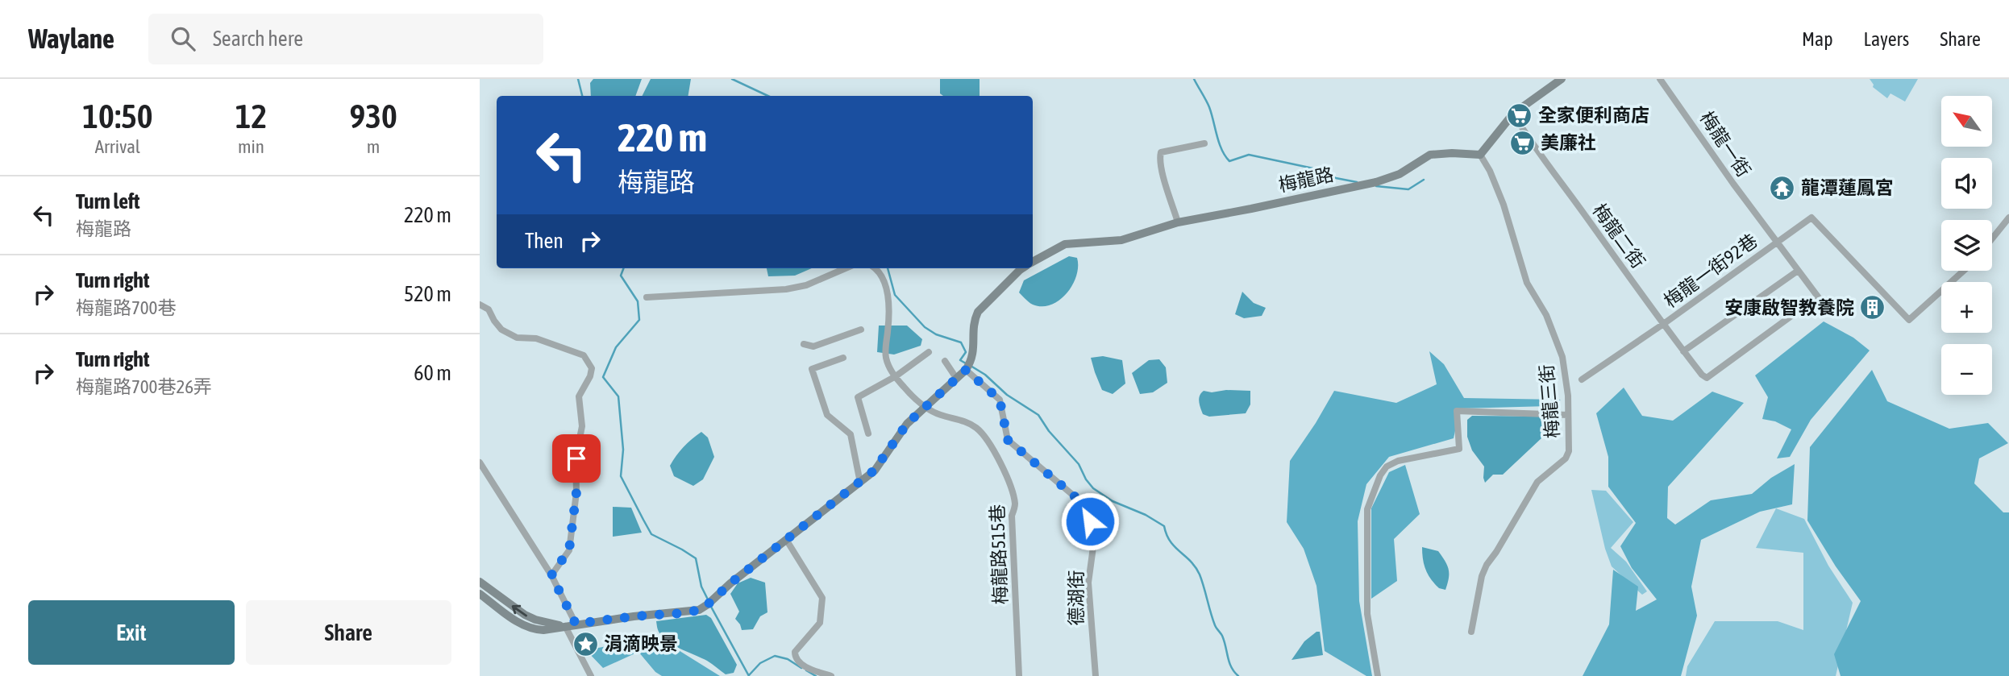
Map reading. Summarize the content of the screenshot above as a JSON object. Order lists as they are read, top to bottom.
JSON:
{
  "streets": {
    "street": [
      "梅龍一街",
      "梅龍路",
      "梅龍二街",
      "梅龍一街92巷",
      "梅龍三街",
      "梅龍路515巷",
      "德湖街"
    ]
  },
  "crossings": [
    ["梅龍一街", "梅龍二街"],
    ["梅龍一街", "梅龍一街92巷"],
    ["梅龍路", "梅龍三街"],
    ["梅龍路", "德湖街"],
    ["梅龍二街", "梅龍一街92巷"]
  ],
  "places": {
    "supermarket": ["全家便利商店", "美廉社"],
    "temple": ["龍潭蓮鳳宮"],
    "building": ["安康啟智教養院"],
    "place": ["涓滴映景"]
  },
  "north": "top left",
  "page": {
    "header": "Waylane",
    "search": "Search here",
    "nav": ["Map", "Layers", "Share"],
    "eta": [
      "10:50",
      "Arrival",
      "12",
      "min",
      "930",
      "m"
    ],
    "map_buttons": ["+", "−"],
    "turn": ["220 m", "梅龍路"],
    "list": [
      {
        "name": "Turn left",
        "note": "梅龍路",
        "value": "220 m"
      },
      {
        "name": "Turn right",
        "note": "梅龍路700巷",
        "value": "520 m"
      },
      {
        "name": "Turn right",
        "note": "梅龍路700巷26弄",
        "value": "60 m"
      }
    ],
    "then": "Then",
    "buttons": ["Exit", "Share"]
  }
}
